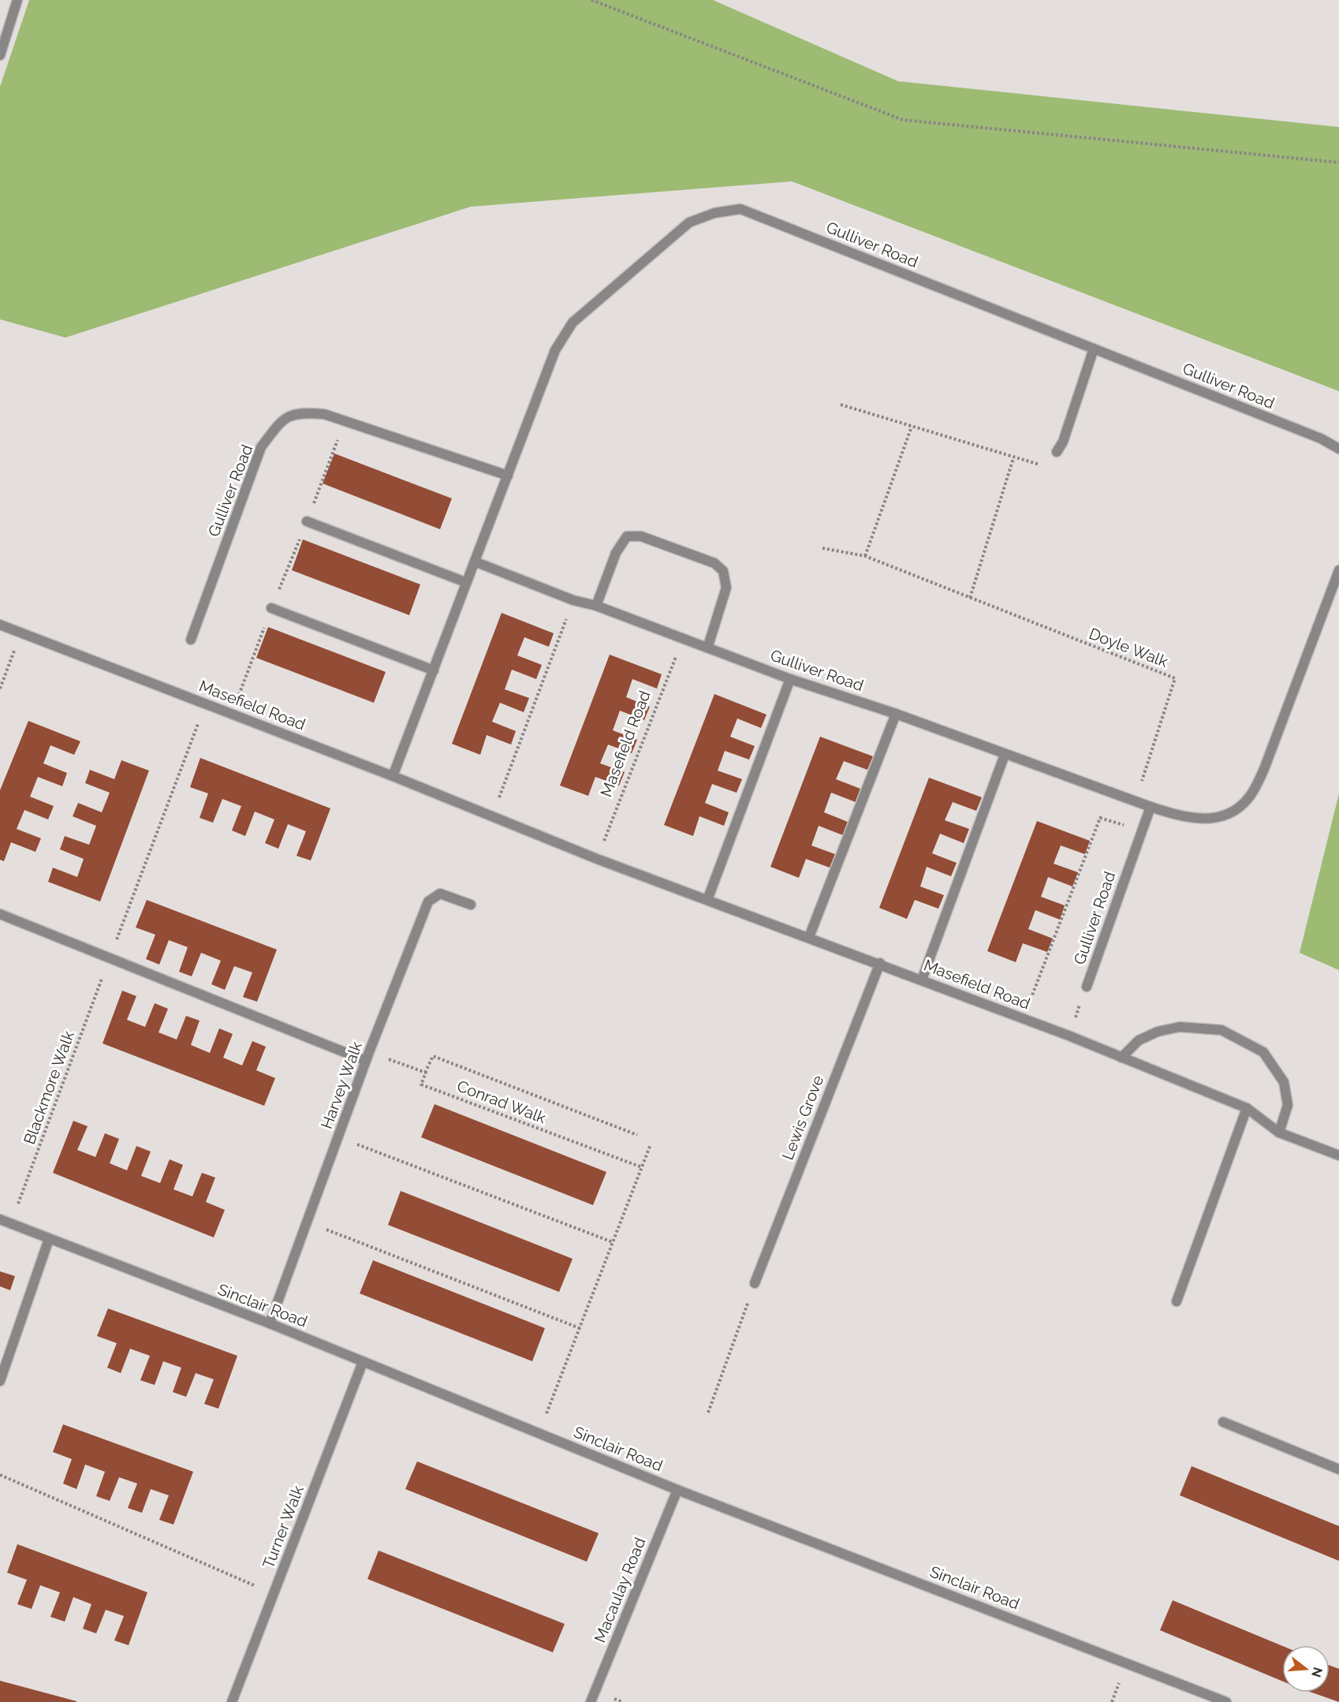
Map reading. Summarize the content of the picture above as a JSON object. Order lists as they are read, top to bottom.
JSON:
{
  "streets": {
    "street": [
      "Gulliver Road",
      "Masefield Road",
      "Harvey Walk",
      "Lewis Grove",
      "Sinclair Road",
      "Turner Walk",
      "Macaulay Road"
    ],
    "path": ["Doyle Walk", "Blackmore Walk", "Conrad Walk"]
  },
  "crossings": [
    ["Gulliver Road", "Masefield Road"],
    ["Masefield Road", "Lewis Grove"],
    ["Harvey Walk", "Sinclair Road"],
    ["Blackmore Walk", "Sinclair Road"],
    ["Sinclair Road", "Turner Walk"],
    ["Sinclair Road", "Macaulay Road"]
  ],
  "north": "right"
}
